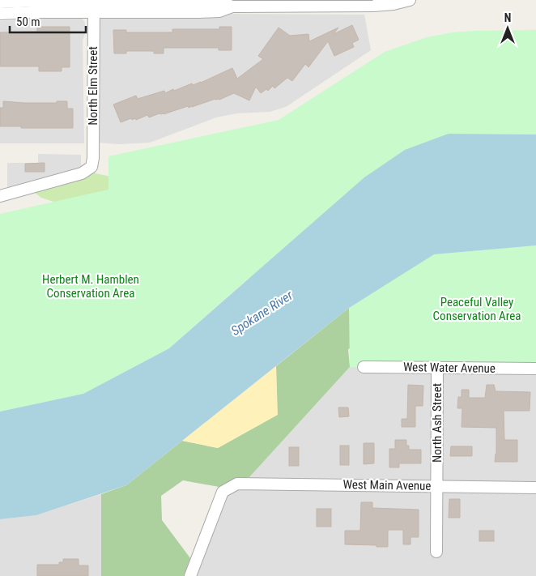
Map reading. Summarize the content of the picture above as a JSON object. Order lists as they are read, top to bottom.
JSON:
{
  "streets": {
    "street": [
      "North Elm Street",
      "West Water Avenue",
      "North Ash Street",
      "West Main Avenue"
    ]
  },
  "crossings": [
    ["West Water Avenue", "North Ash Street"],
    ["North Ash Street", "West Main Avenue"]
  ],
  "water": ["Spokane River"],
  "parks": ["Herbert M. Hamblen Conservation Area", "Peaceful Valley Conservation Area"],
  "scale_bar": "50 m",
  "north": "top"
}
